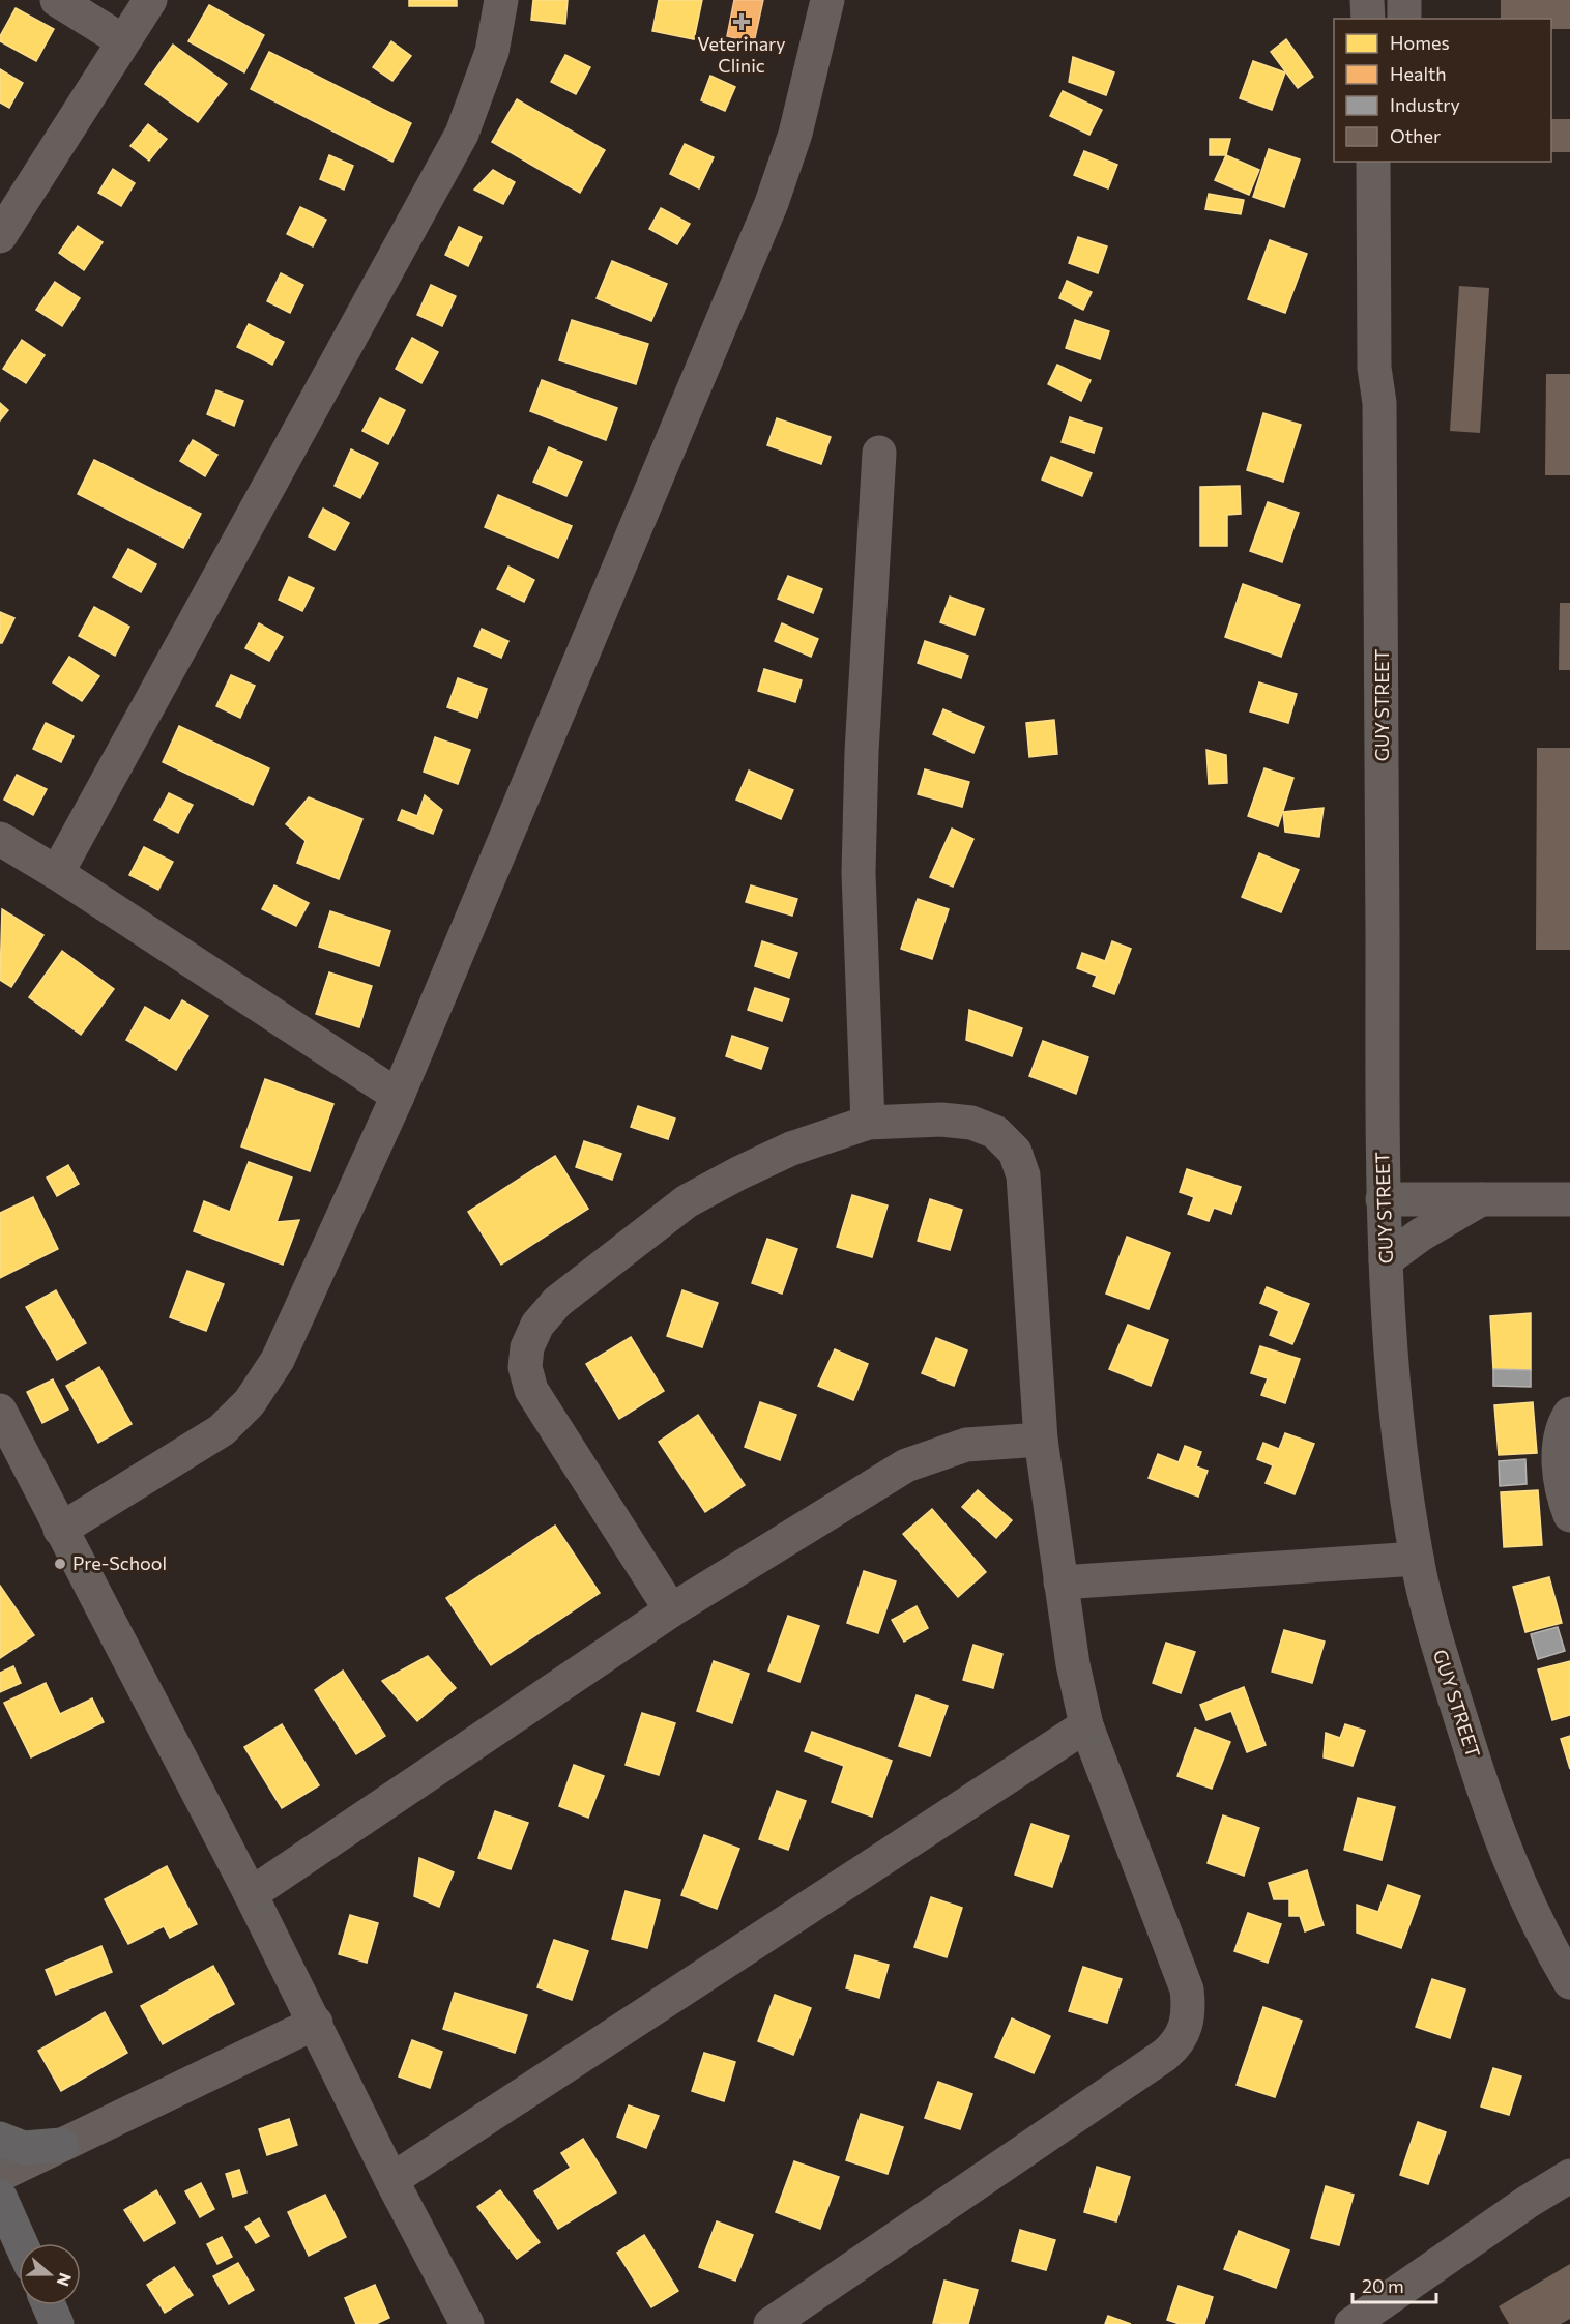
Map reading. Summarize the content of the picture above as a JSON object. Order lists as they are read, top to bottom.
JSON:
{
  "streets": {
    "street": ["GUY STREET"]
  },
  "places": {
    "health": ["Veterinary Clinic"],
    "other": ["Pre-School"]
  },
  "legend": [
    "Homes",
    "Health",
    "Industry",
    "Other"
  ],
  "scale_bar": "20 m",
  "north": "right"
}
